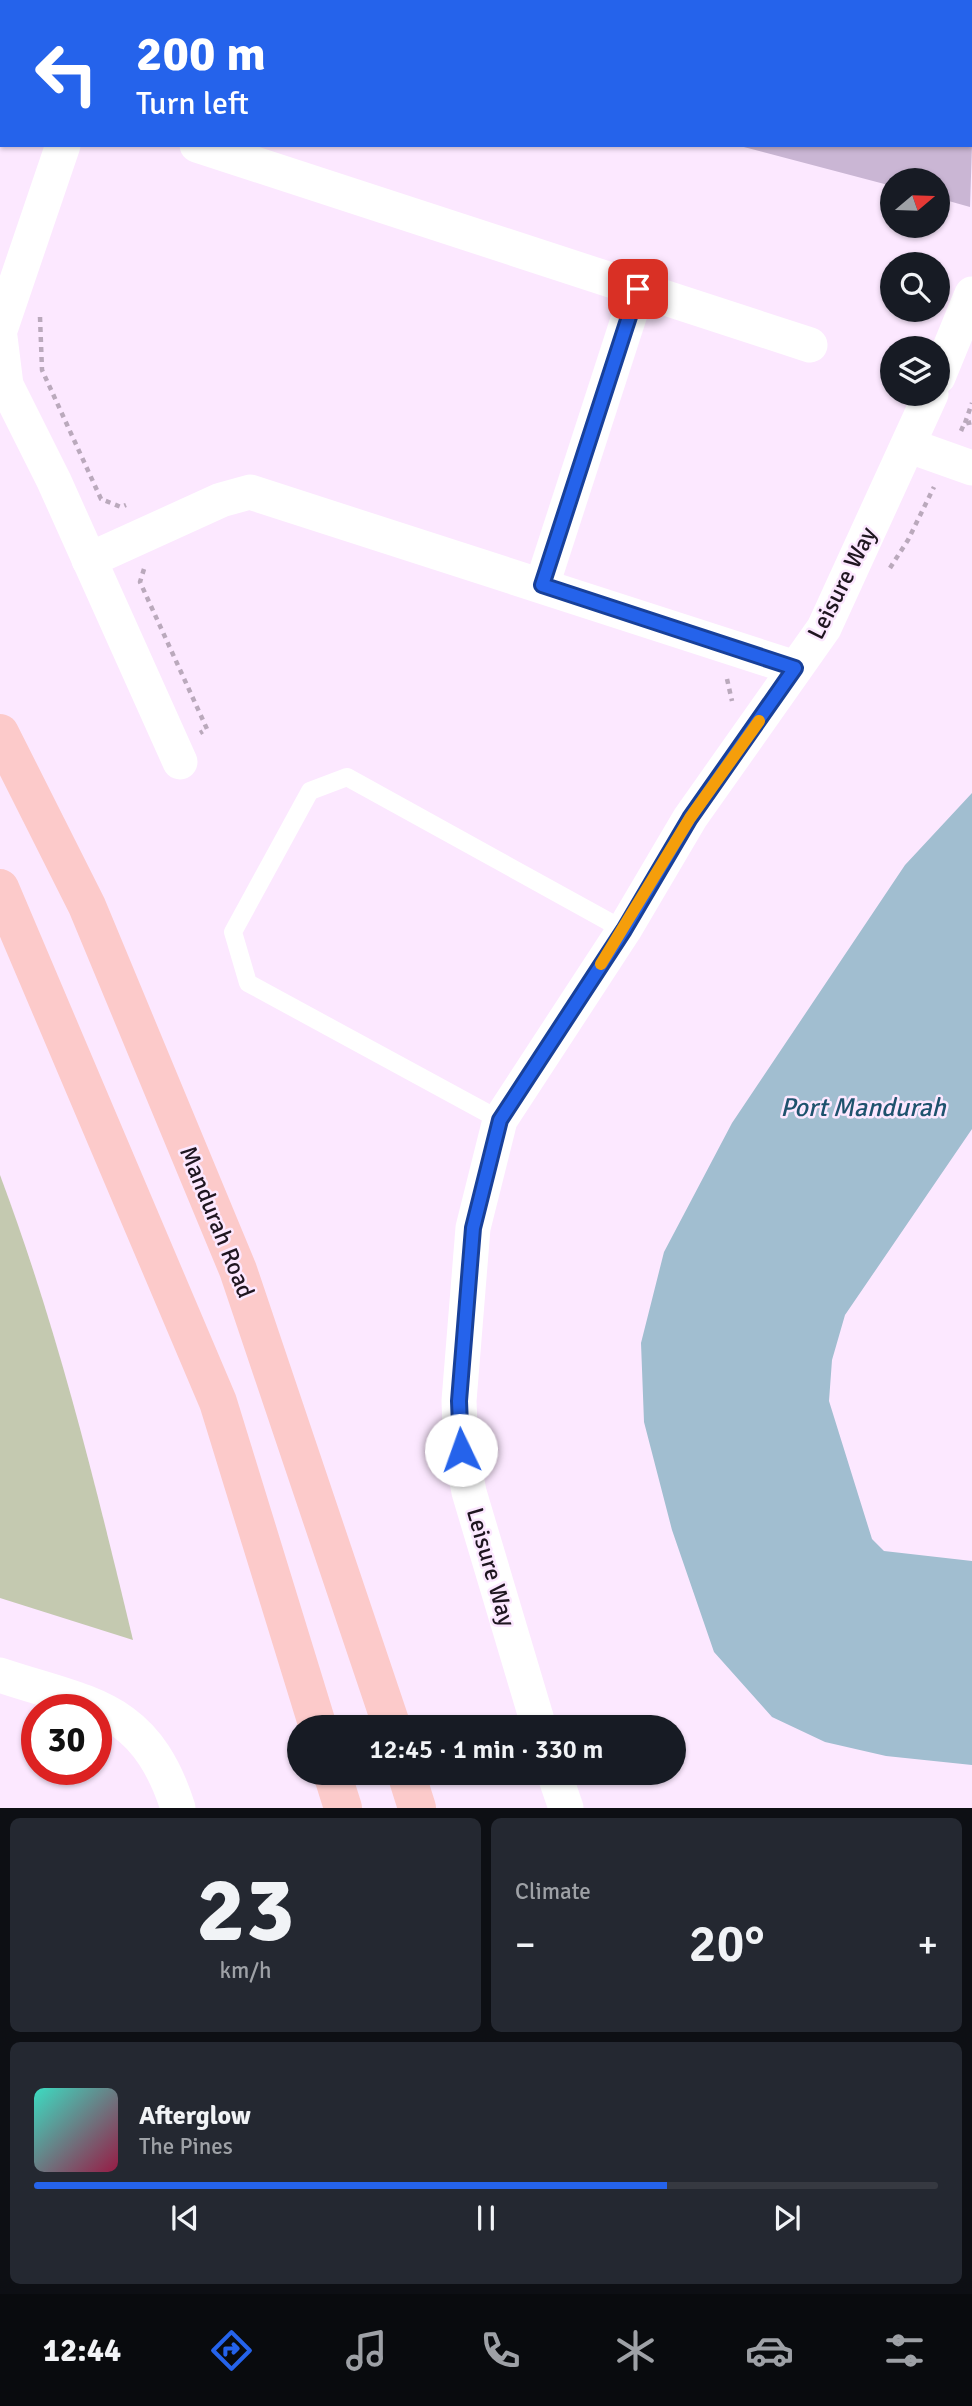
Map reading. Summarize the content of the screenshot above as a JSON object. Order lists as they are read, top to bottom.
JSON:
{
  "streets": {
    "highway": ["Mandurah Road"],
    "street": ["Leisure Way"]
  },
  "water": ["Port Mandurah"],
  "north": "right",
  "page": {
    "turn": ["200 m", "Turn left"],
    "limit": "30",
    "trip": "12:45 · 1 min · 330 m",
    "tile": [
      ["23", "km/h"],
      "Climate"
    ],
    "heat": ["−", "20°", "+"],
    "song": ["Afterglow", "The Pines"],
    "tabs": "12:44"
  }
}
